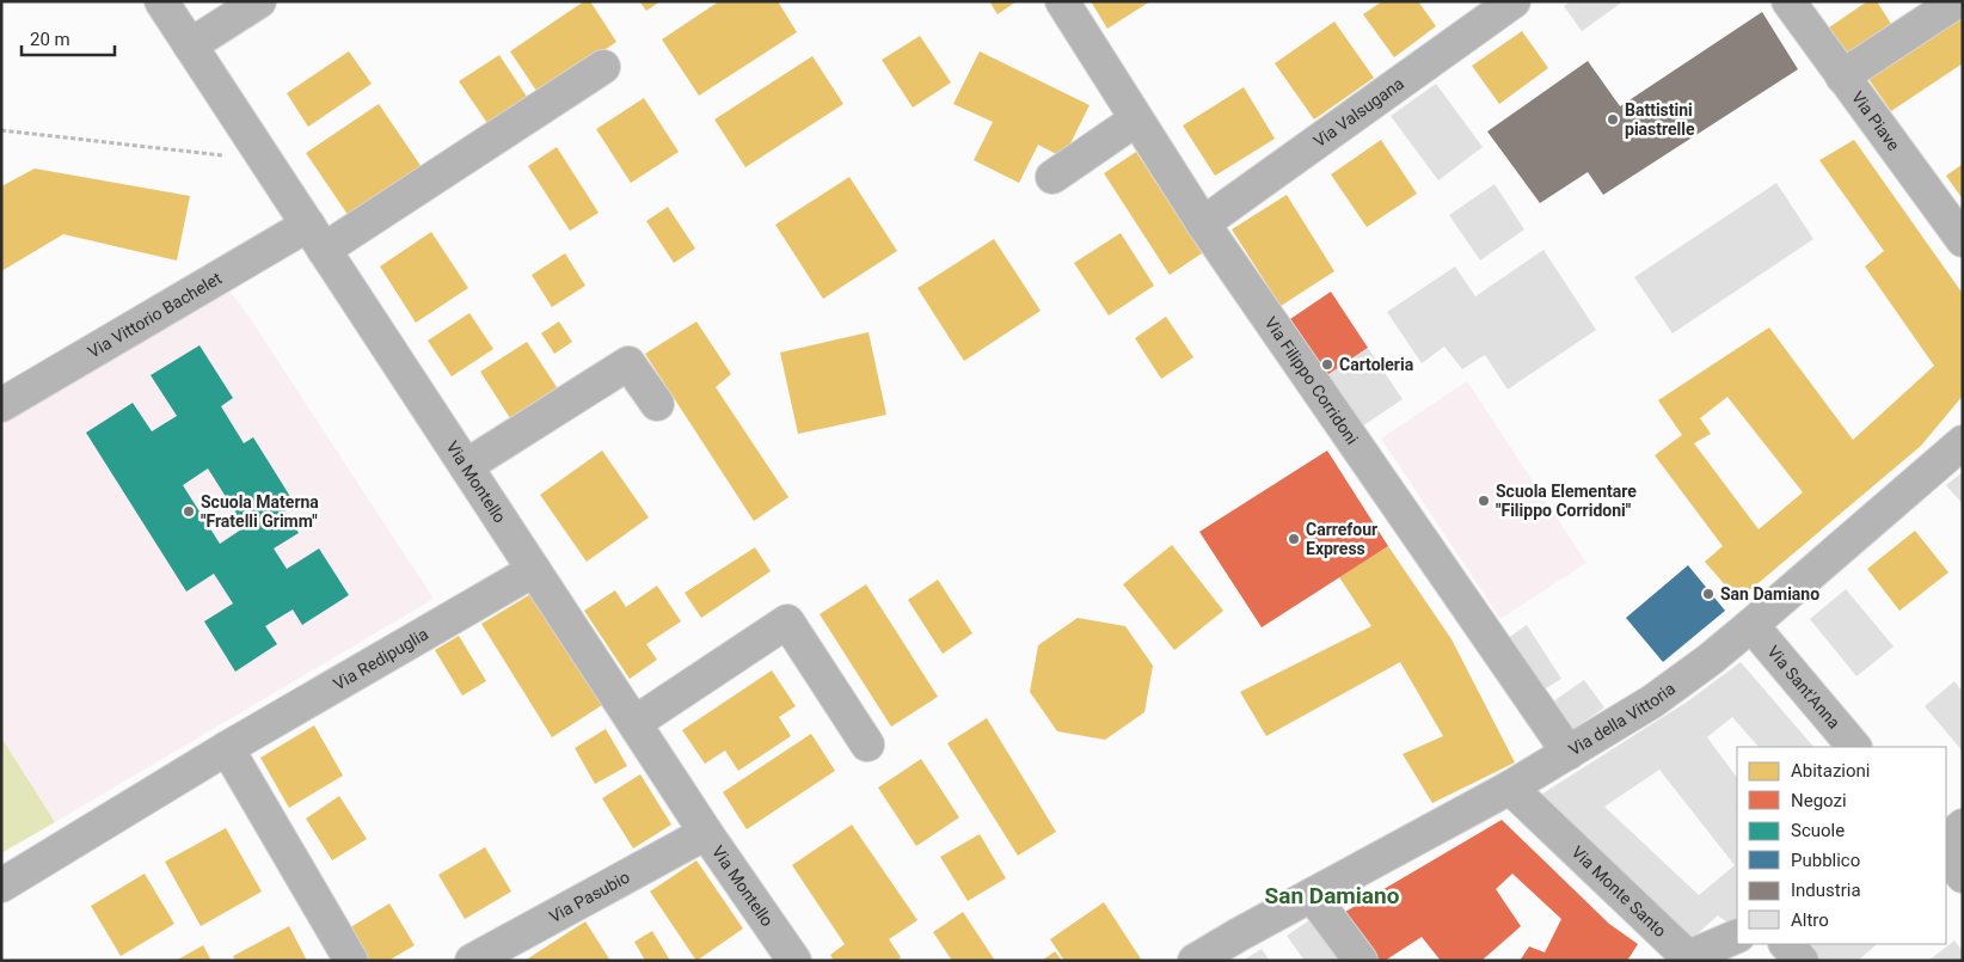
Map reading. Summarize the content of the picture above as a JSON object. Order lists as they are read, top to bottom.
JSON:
{
  "streets": {
    "street": [
      "Via Valsugana",
      "Via Piave",
      "Via Vittorio Bachelet",
      "Via Filippo Corridoni",
      "Via Montello",
      "Via Redipuglia",
      "Via Sant'Anna",
      "Via della Vittoria",
      "Via Monte Santo",
      "Via Pasubio"
    ]
  },
  "crossings": [
    ["Via Valsugana", "Via Filippo Corridoni"],
    ["Via Vittorio Bachelet", "Via Montello"],
    ["Via Filippo Corridoni", "Via della Vittoria"],
    ["Via Montello", "Via Redipuglia"],
    ["Via Montello", "Via Pasubio"],
    ["Via Sant'Anna", "Via della Vittoria"],
    ["Via della Vittoria", "Via Monte Santo"]
  ],
  "districts": ["San Damiano"],
  "places": [
    "Battistini piastrelle",
    "Cartoleria",
    "Scuola Elementare \"Filippo Corridoni\"",
    "Scuola Materna \"Fratelli Grimm\"",
    "Carrefour Express",
    "San Damiano"
  ],
  "legend": [
    "Abitazioni",
    "Negozi",
    "Scuole",
    "Pubblico",
    "Industria",
    "Altro"
  ],
  "scale_bar": "20 m"
}
